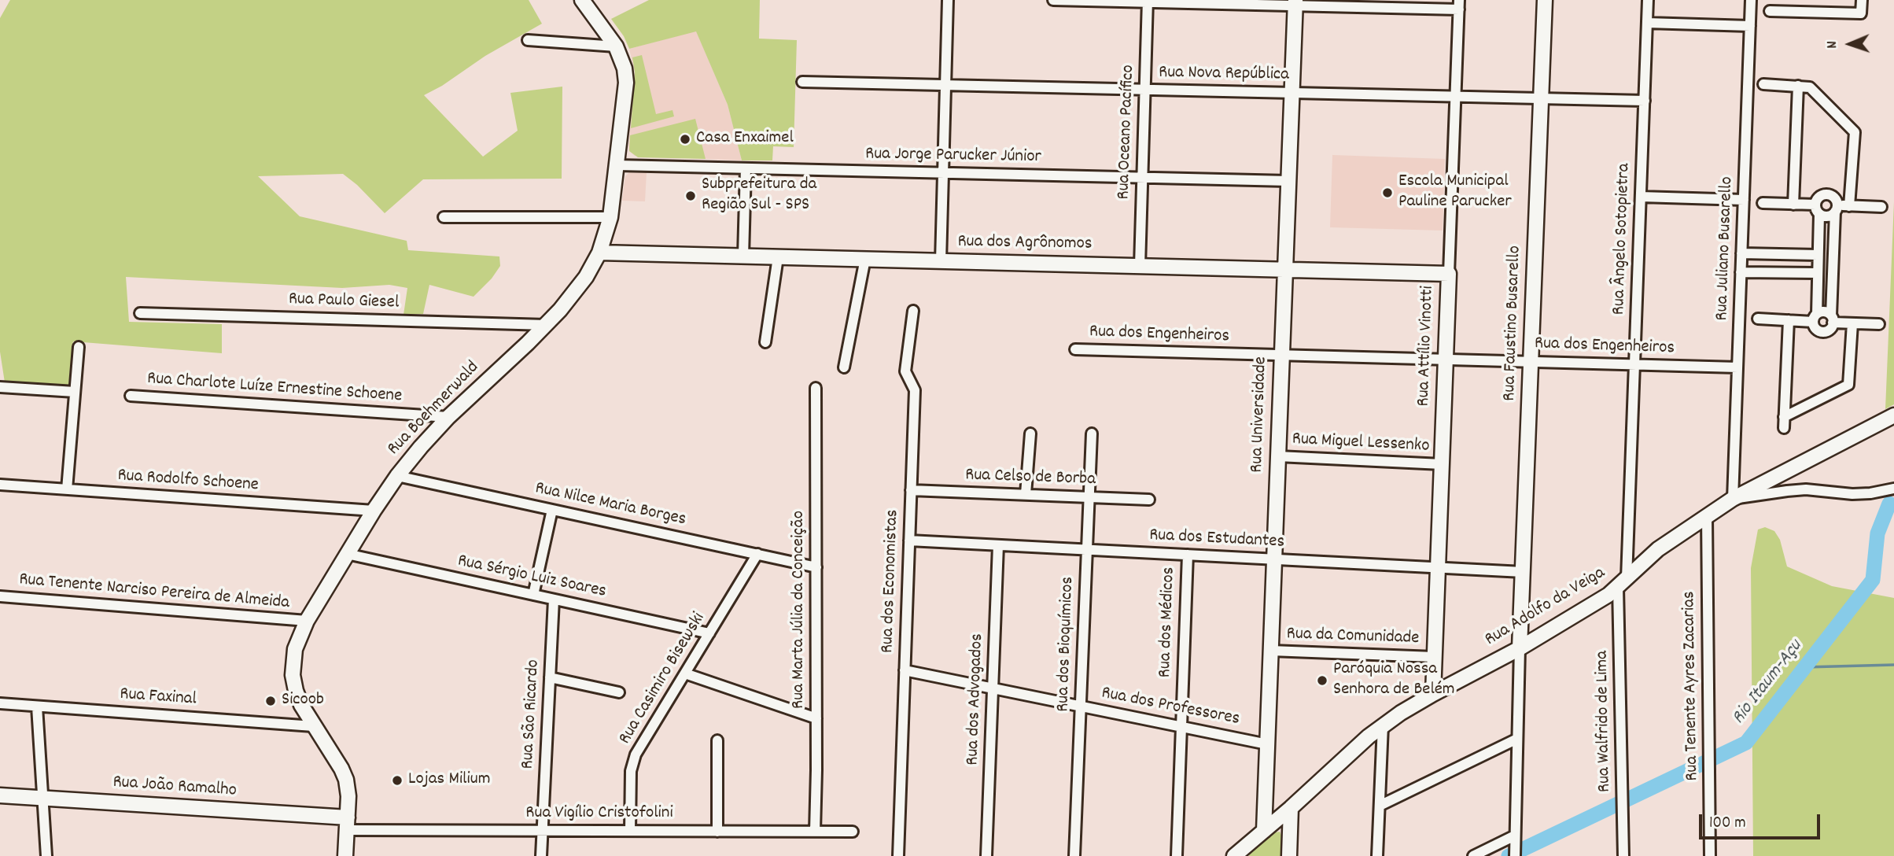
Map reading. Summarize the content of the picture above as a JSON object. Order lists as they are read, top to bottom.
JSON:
{
  "streets": {
    "street": [
      "Rua Nova República",
      "Rua Oceano Pacífico",
      "Rua Jorge Parucker Júnior",
      "Rua Ângelo Sotopietra",
      "Rua dos Agrônomos",
      "Rua Juliano Busarello",
      "Rua Paulo Giesel",
      "Rua Faustino Busarello",
      "Rua dos Engenheiros",
      "Rua Attílio Vinotti",
      "Rua Charlote Luíze Ernestine Schoene",
      "Rua Boehmerwald",
      "Rua Universidade",
      "Rua Miguel Lessenko",
      "Rua Celso de Borba",
      "Rua Rodolfo Schoene",
      "Rua Nilce Maria Borges",
      "Rua dos Estudantes",
      "Rua Sérgio Luiz Soares",
      "Rua dos Economistas",
      "Rua Tenente Narciso Pereira de Almeida",
      "Rua Adolfo da Veiga",
      "Rua Marta Júlia da Conceição",
      "Rua dos Médicos",
      "Rua da Comunidade",
      "Rua dos Bioquímicos",
      "Rua Casimiro Bisewski",
      "Rua Tenente Ayres Zacarias",
      "Rua Faxinal",
      "Rua dos Advogados",
      "Rua dos Professores",
      "Rua São Ricardo",
      "Rua Walfrido de Lima",
      "Rua João Ramalho",
      "Rua Vigílio Cristofolini"
    ]
  },
  "crossings": [
    ["Rua Nova República", "Rua Oceano Pacífico"],
    ["Rua Nova República", "Rua Ângelo Sotopietra"],
    ["Rua Nova República", "Rua Faustino Busarello"],
    ["Rua Nova República", "Rua Attílio Vinotti"],
    ["Rua Nova República", "Rua Universidade"],
    ["Rua Oceano Pacífico", "Rua Jorge Parucker Júnior"],
    ["Rua Oceano Pacífico", "Rua dos Agrônomos"],
    ["Rua Jorge Parucker Júnior", "Rua Boehmerwald"],
    ["Rua Jorge Parucker Júnior", "Rua Universidade"],
    ["Rua Ângelo Sotopietra", "Rua dos Engenheiros"],
    ["Rua Ângelo Sotopietra", "Rua Adolfo da Veiga"],
    ["Rua Ângelo Sotopietra", "Rua Walfrido de Lima"],
    ["Rua dos Agrônomos", "Rua Attílio Vinotti"],
    ["Rua dos Agrônomos", "Rua Boehmerwald"],
    ["Rua dos Agrônomos", "Rua Universidade"],
    ["Rua Juliano Busarello", "Rua dos Engenheiros"],
    ["Rua Juliano Busarello", "Rua Adolfo da Veiga"],
    ["Rua Paulo Giesel", "Rua Boehmerwald"],
    ["Rua Faustino Busarello", "Rua dos Engenheiros"],
    ["Rua Faustino Busarello", "Rua dos Estudantes"],
    ["Rua Faustino Busarello", "Rua Adolfo da Veiga"],
    ["Rua dos Engenheiros", "Rua Attílio Vinotti"],
    ["Rua dos Engenheiros", "Rua Universidade"],
    ["Rua Attílio Vinotti", "Rua Miguel Lessenko"],
    ["Rua Attílio Vinotti", "Rua dos Estudantes"],
    ["Rua Attílio Vinotti", "Rua Adolfo da Veiga"],
    ["Rua Attílio Vinotti", "Rua da Comunidade"],
    ["Rua Charlote Luíze Ernestine Schoene", "Rua Boehmerwald"],
    ["Rua Boehmerwald", "Rua Rodolfo Schoene"],
    ["Rua Boehmerwald", "Rua Nilce Maria Borges"],
    ["Rua Boehmerwald", "Rua Sérgio Luiz Soares"],
    ["Rua Boehmerwald", "Rua Tenente Narciso Pereira de Almeida"],
    ["Rua Boehmerwald", "Rua Faxinal"],
    ["Rua Boehmerwald", "Rua João Ramalho"],
    ["Rua Boehmerwald", "Rua Vigílio Cristofolini"],
    ["Rua Universidade", "Rua Miguel Lessenko"],
    ["Rua Universidade", "Rua dos Estudantes"],
    ["Rua Universidade", "Rua Adolfo da Veiga"],
    ["Rua Universidade", "Rua da Comunidade"],
    ["Rua Universidade", "Rua dos Professores"],
    ["Rua Celso de Borba", "Rua dos Economistas"],
    ["Rua Celso de Borba", "Rua dos Bioquímicos"],
    ["Rua Nilce Maria Borges", "Rua Marta Júlia da Conceição"],
    ["Rua Nilce Maria Borges", "Rua Casimiro Bisewski"],
    ["Rua dos Estudantes", "Rua dos Economistas"],
    ["Rua dos Estudantes", "Rua dos Médicos"],
    ["Rua dos Estudantes", "Rua dos Bioquímicos"],
    ["Rua dos Estudantes", "Rua dos Advogados"],
    ["Rua Sérgio Luiz Soares", "Rua Casimiro Bisewski"],
    ["Rua Sérgio Luiz Soares", "Rua São Ricardo"],
    ["Rua dos Economistas", "Rua dos Professores"],
    ["Rua Adolfo da Veiga", "Rua Tenente Ayres Zacarias"],
    ["Rua Adolfo da Veiga", "Rua Walfrido de Lima"],
    ["Rua Marta Júlia da Conceição", "Rua Vigílio Cristofolini"],
    ["Rua dos Médicos", "Rua dos Professores"],
    ["Rua dos Bioquímicos", "Rua dos Professores"],
    ["Rua Casimiro Bisewski", "Rua Vigílio Cristofolini"],
    ["Rua dos Advogados", "Rua dos Professores"],
    ["Rua São Ricardo", "Rua Vigílio Cristofolini"],
    ["Rua João Ramalho", "Rua Vigílio Cristofolini"]
  ],
  "water": ["Rio Itaum-Açu"],
  "places": [
    "Casa Enxaimel",
    "Escola Municipal Pauline Parucker",
    "Subprefeitura da Região Sul - SPS",
    "Paróquia Nossa Senhora de Belém",
    "Sicoob",
    "Lojas Milium"
  ],
  "scale_bar": "100 m",
  "north": "left"
}
